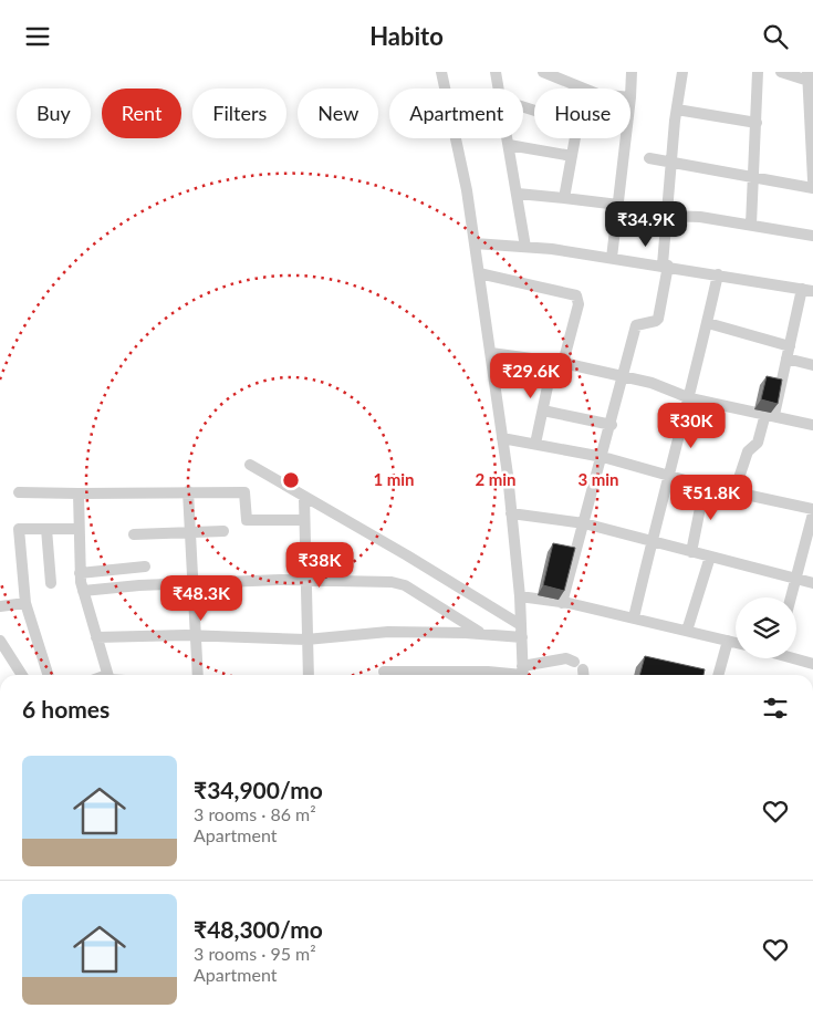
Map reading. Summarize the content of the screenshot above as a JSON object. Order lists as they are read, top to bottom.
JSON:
{
  "page": {
    "header": "Habito",
    "chip": [
      "Buy",
      "Rent",
      "Filters",
      "New",
      "Apartment",
      "House"
    ],
    "price": [
      "₹34.9K",
      "₹29.6K",
      "₹30K",
      "₹51.8K",
      "₹38K",
      "₹48.3K"
    ],
    "heading": "6 homes",
    "list": [
      {
        "name": "₹34,900/mo",
        "note": "3 rooms · 86 m² · Apartment"
      },
      {
        "name": "₹48,300/mo",
        "note": "3 rooms · 95 m² · Apartment"
      }
    ]
  },
  "rings": ["1 min", "2 min", "3 min"]
}
